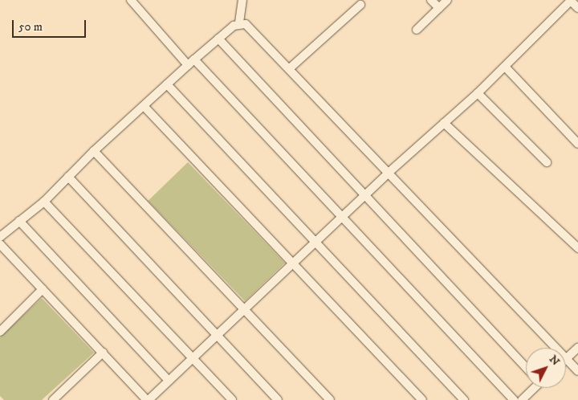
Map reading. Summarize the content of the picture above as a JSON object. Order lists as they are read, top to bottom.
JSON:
{
  "scale_bar": "50 m",
  "north": "top right"
}
